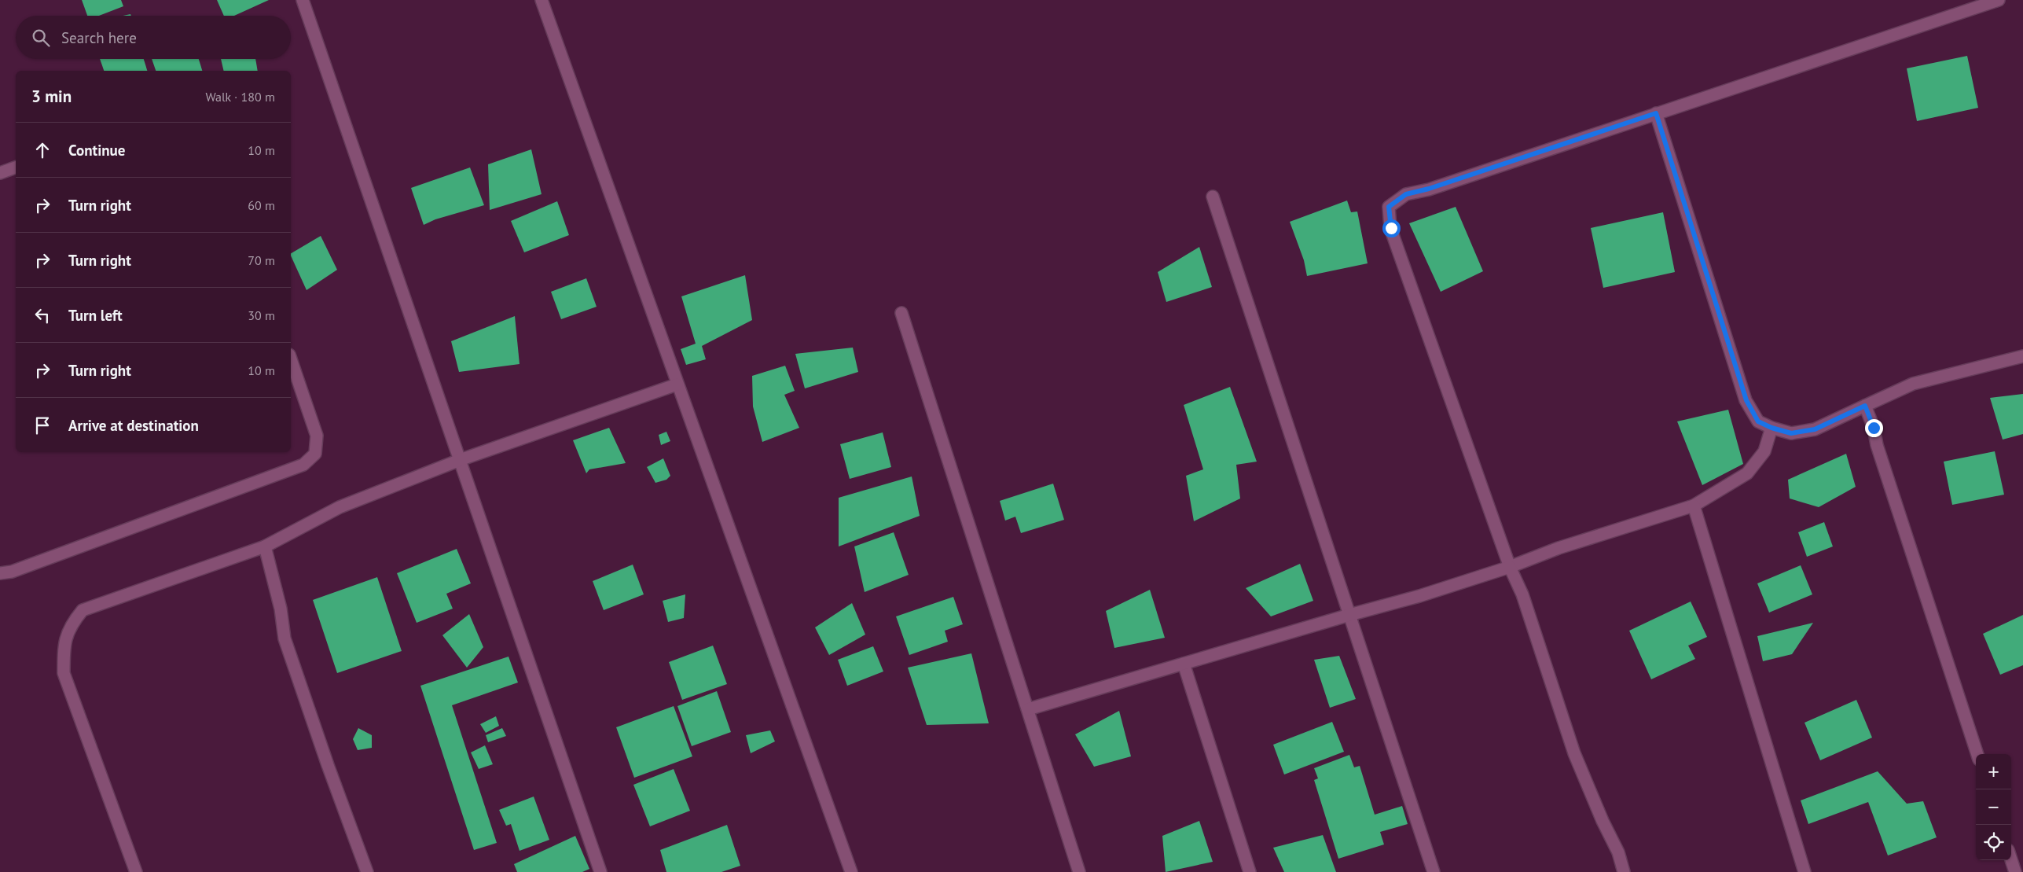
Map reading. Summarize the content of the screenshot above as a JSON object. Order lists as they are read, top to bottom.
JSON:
{
  "page": {
    "search": "Search here",
    "heading": ["3 min", "Walk · 180 m"],
    "list": [
      ["Continue", "10 m"],
      ["Turn right", "60 m"],
      ["Turn right", "70 m"],
      ["Turn left", "30 m"],
      ["Turn right", "10 m"],
      "Arrive at destination"
    ],
    "map_buttons": ["+", "−"]
  }
}
